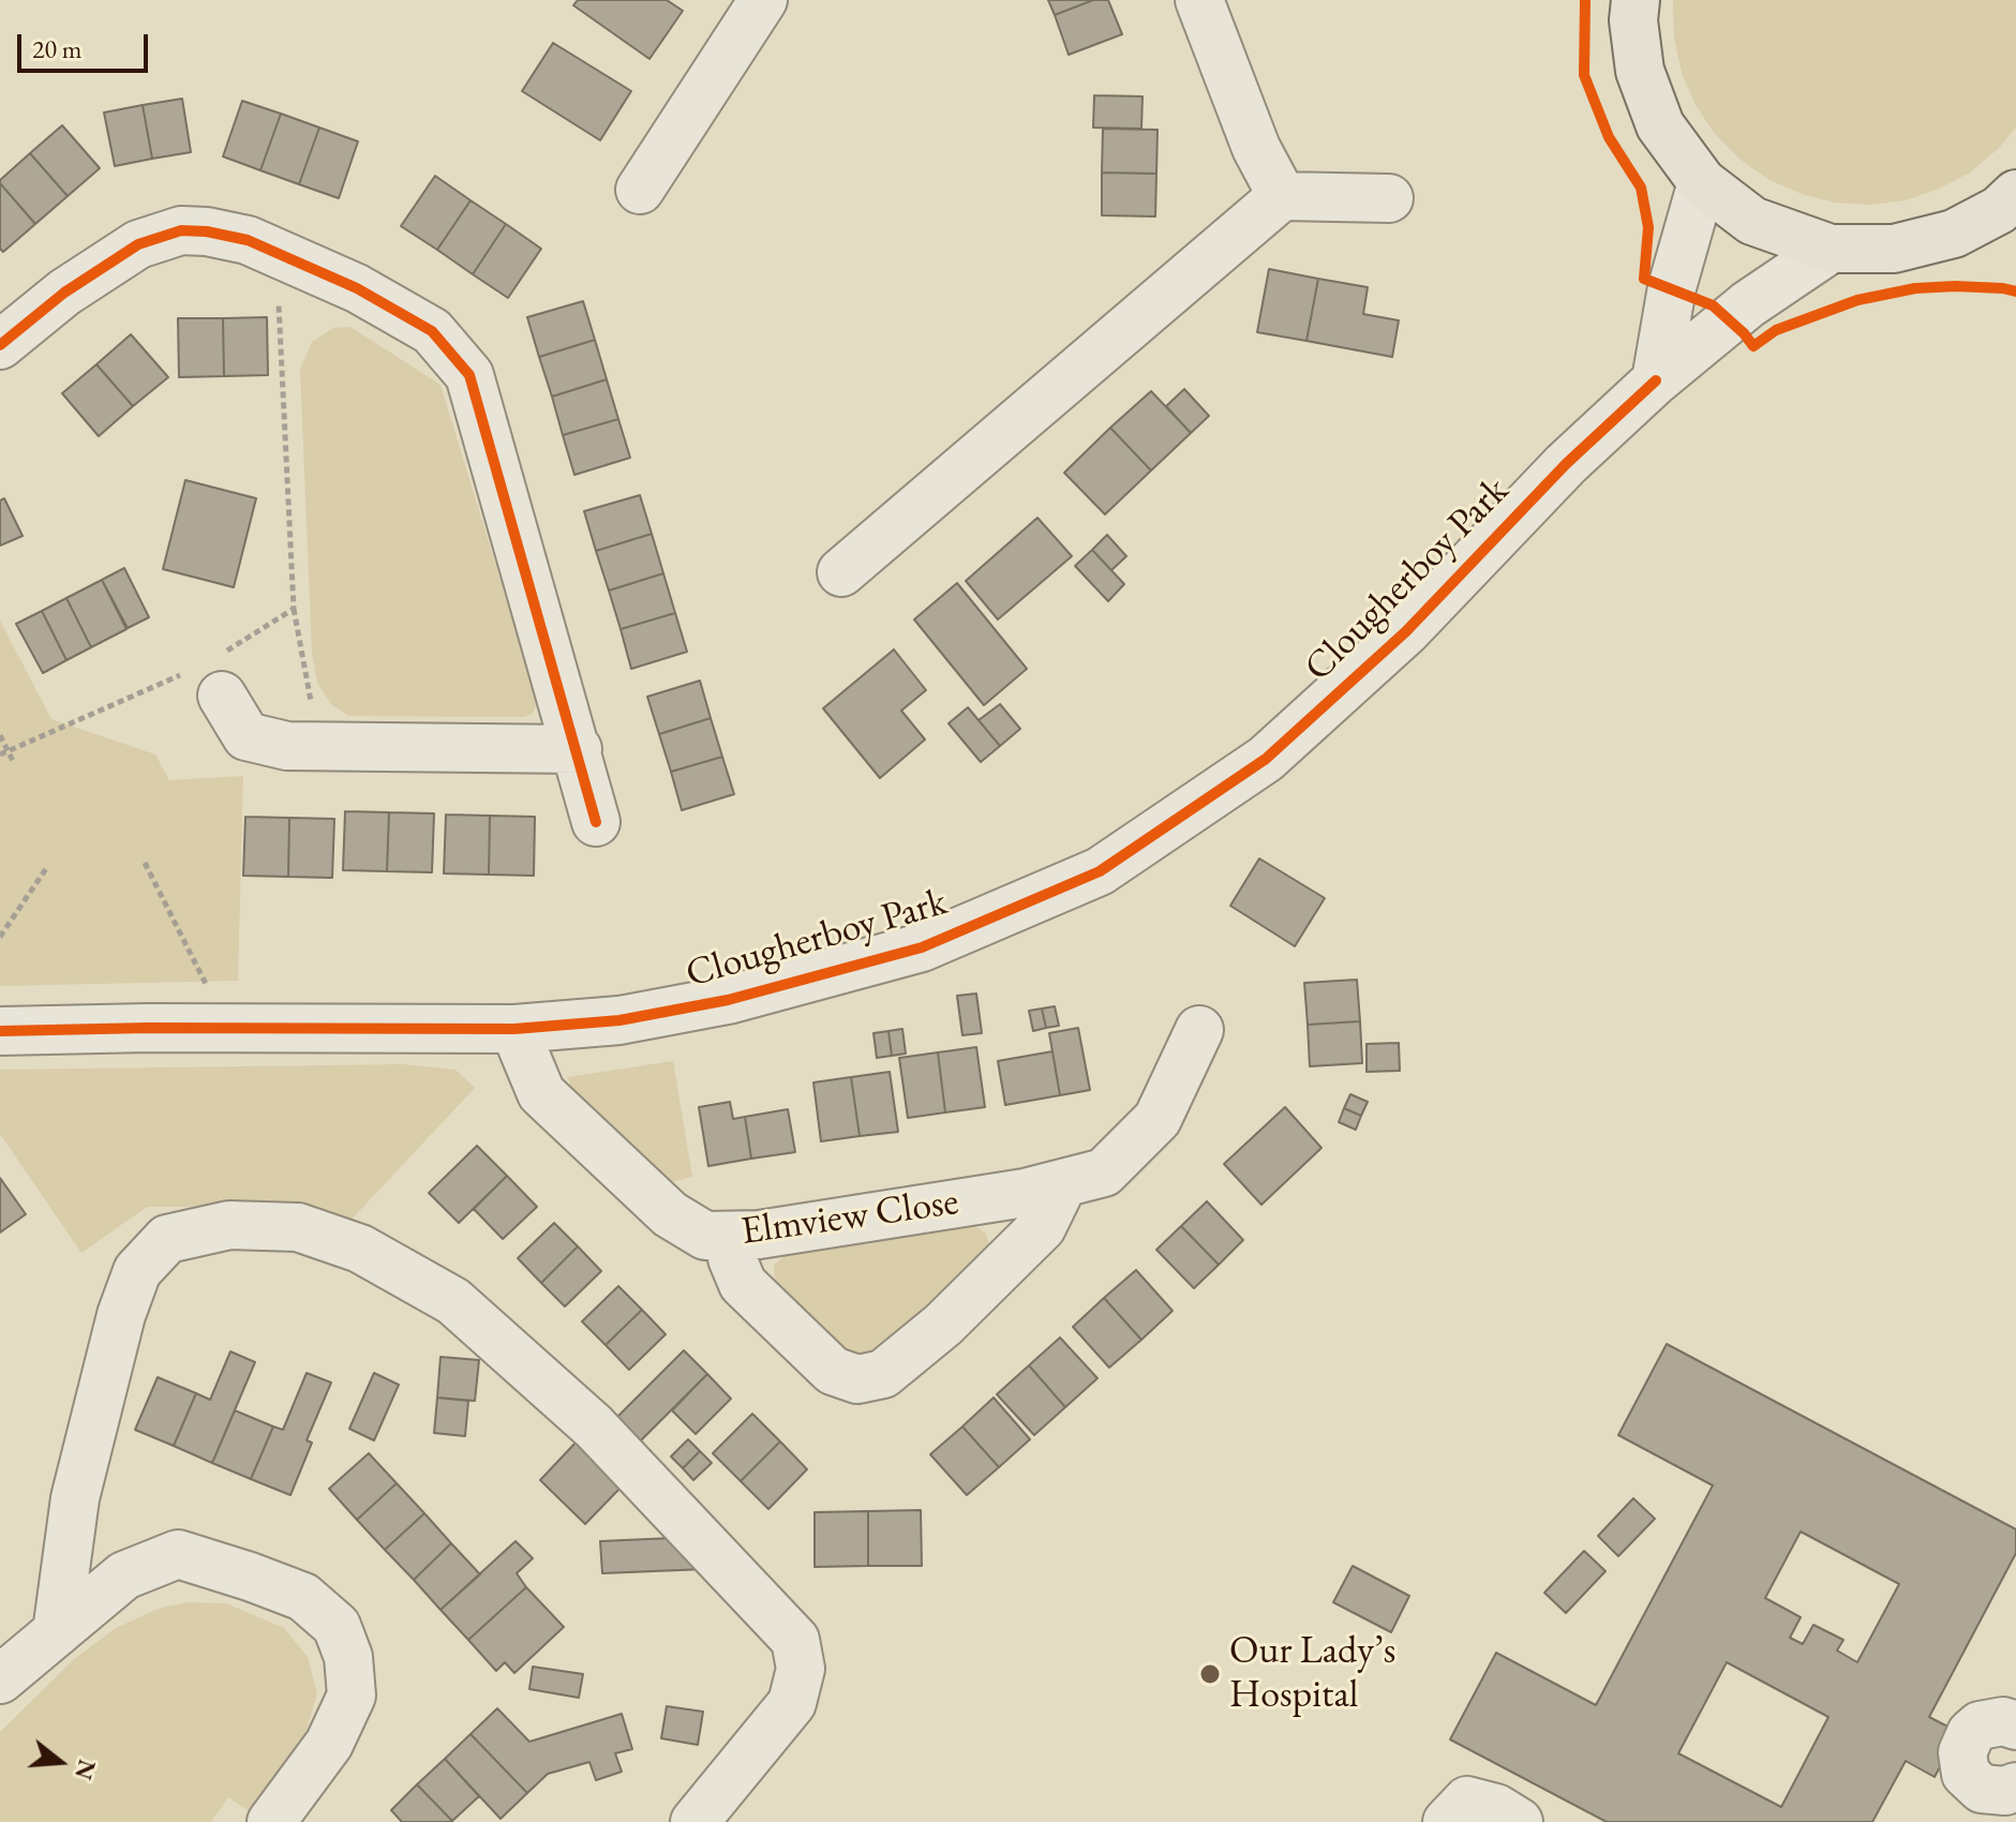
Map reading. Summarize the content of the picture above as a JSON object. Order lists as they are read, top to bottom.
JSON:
{
  "streets": {
    "street": ["Clougherboy Park", "Elmview Close"]
  },
  "crossings": [
    ["Clougherboy Park", "Elmview Close"]
  ],
  "places": ["Our Lady’s Hospital"],
  "scale_bar": "20 m",
  "north": "right"
}
